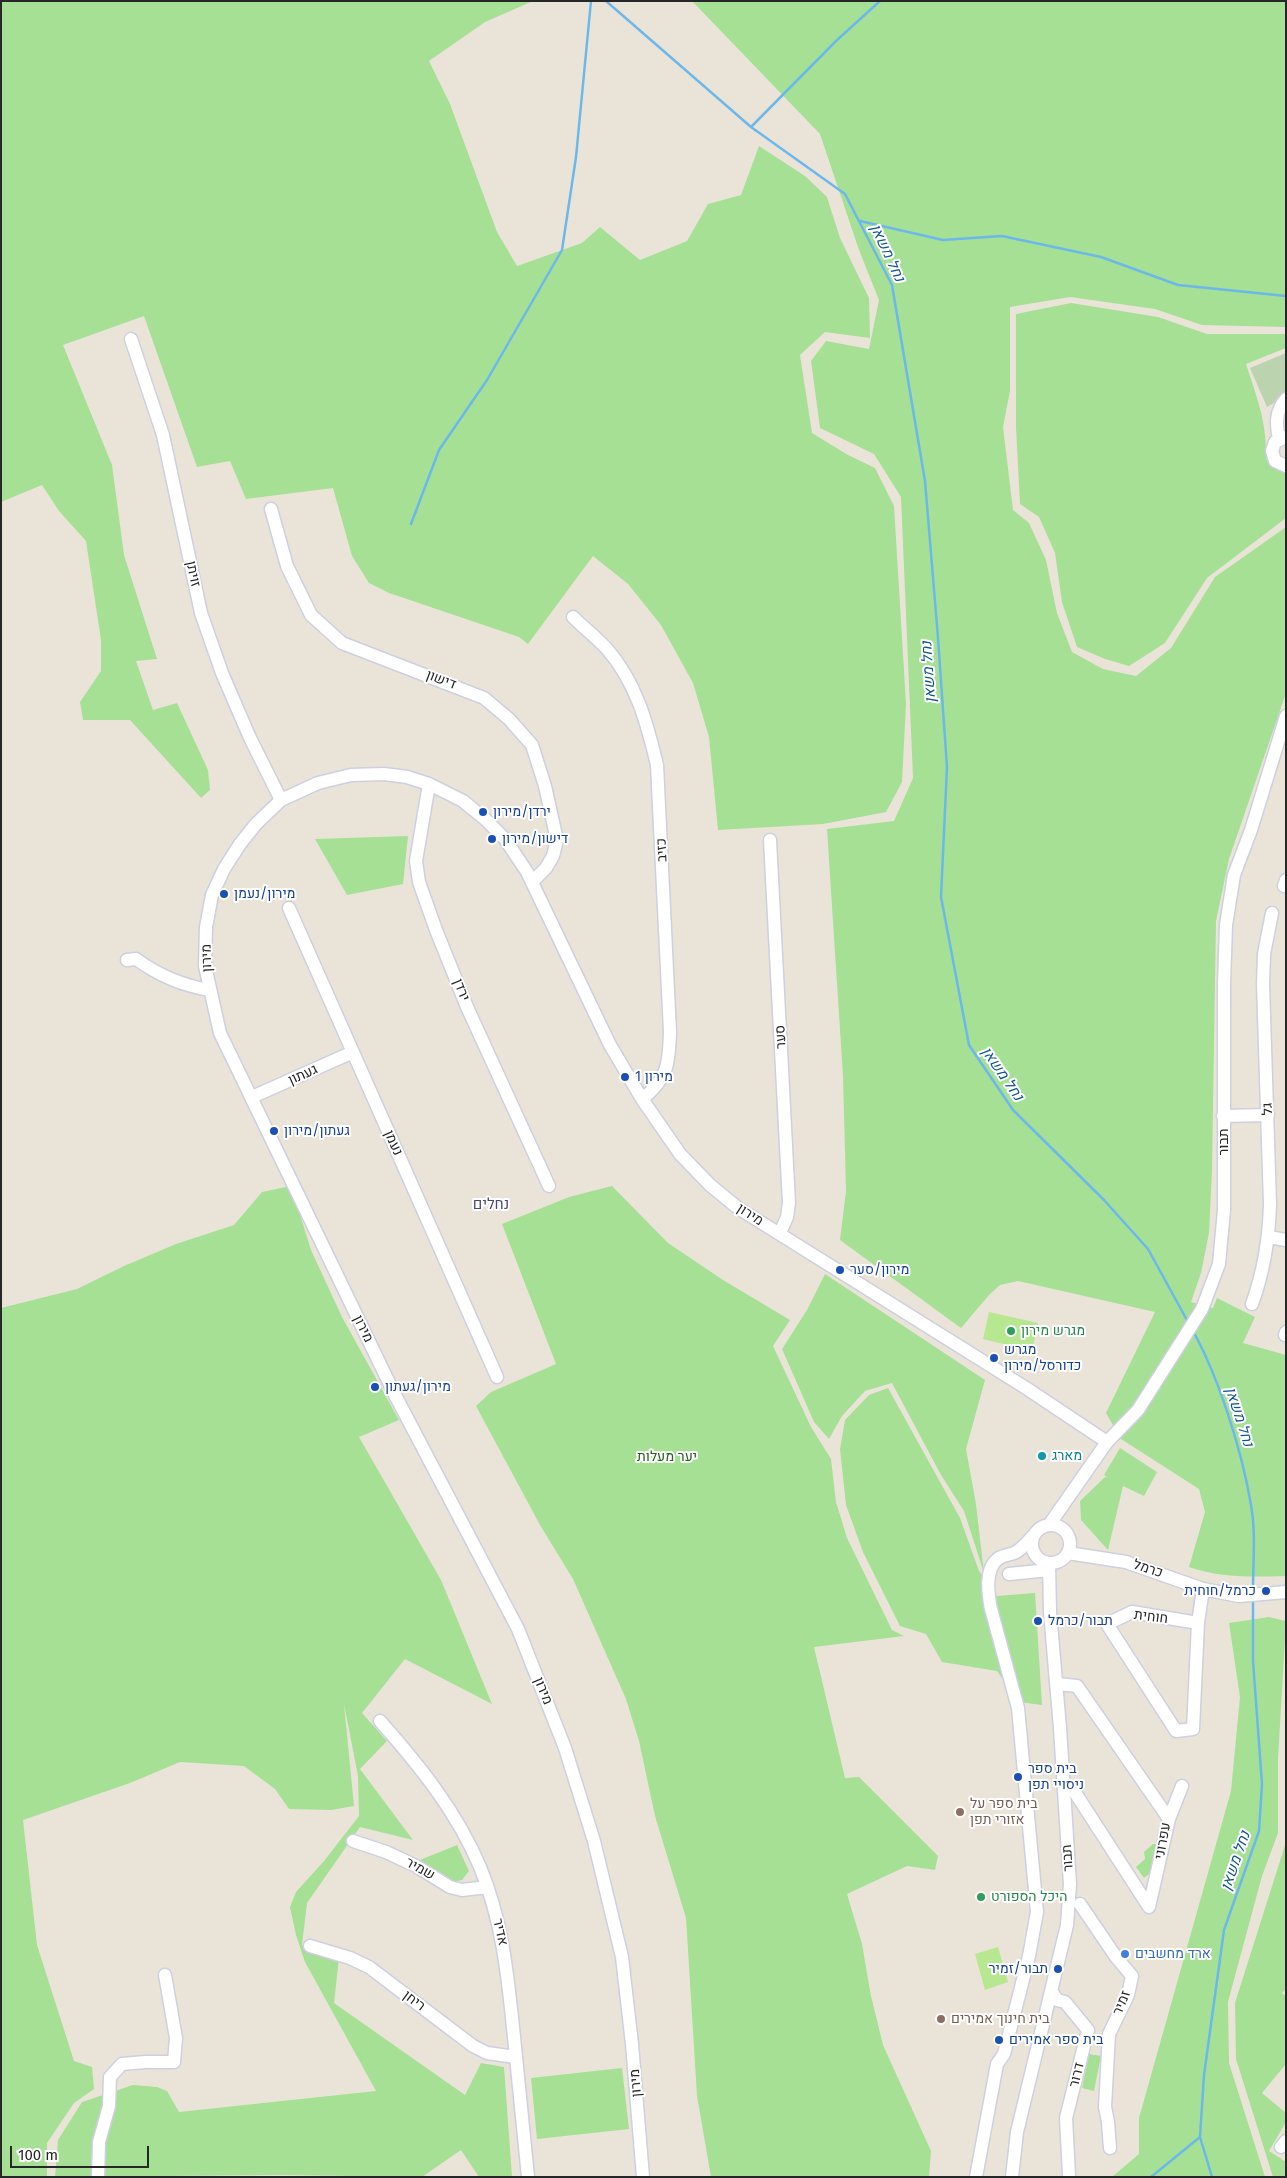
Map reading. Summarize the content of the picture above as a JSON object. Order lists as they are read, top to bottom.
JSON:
{
  "streets": {
    "street": [
      "זויתן",
      "דישון",
      "כזיב",
      "מירון",
      "ירדן",
      "סער",
      "געתון",
      "גל",
      "תבור",
      "נעמן",
      "כרמל",
      "חוחית",
      "עפרוני",
      "שמיר",
      "אדיר",
      "ריחן",
      "זמיר",
      "דרור"
    ]
  },
  "crossings": [
    ["זויתן", "מירון"],
    ["דישון", "מירון"],
    ["כזיב", "מירון"],
    ["מירון", "ירדן"],
    ["מירון", "סער"],
    ["מירון", "געתון"],
    ["מירון", "תבור"],
    ["געתון", "נעמן"],
    ["תבור", "כרמל"],
    ["תבור", "עפרוני"],
    ["שמיר", "אדיר"],
    ["אדיר", "ריחן"]
  ],
  "districts": ["נחלים"],
  "water": ["נחל משאן"],
  "parks": ["יער מעלות"],
  "places": [
    "ירדן/מירון",
    "דישון/מירון",
    "מירון/נעמן",
    "מירון 1",
    "געתון/מירון",
    "מירון/סער",
    "מגרש מירון",
    "מגרש כדורסל/מירון",
    "מירון/געתון",
    "מארג",
    "כרמל/חוחית",
    "תבור/כרמל",
    "בית ספר ניסויי תפן",
    "בית ספר על אזורי תפן",
    "היכל הספורט",
    "ארד מחשבים",
    "תבור/זמיר",
    "בית חינוך אמירים",
    "בית ספר אמירים"
  ],
  "scale_bar": "100 m"
}
